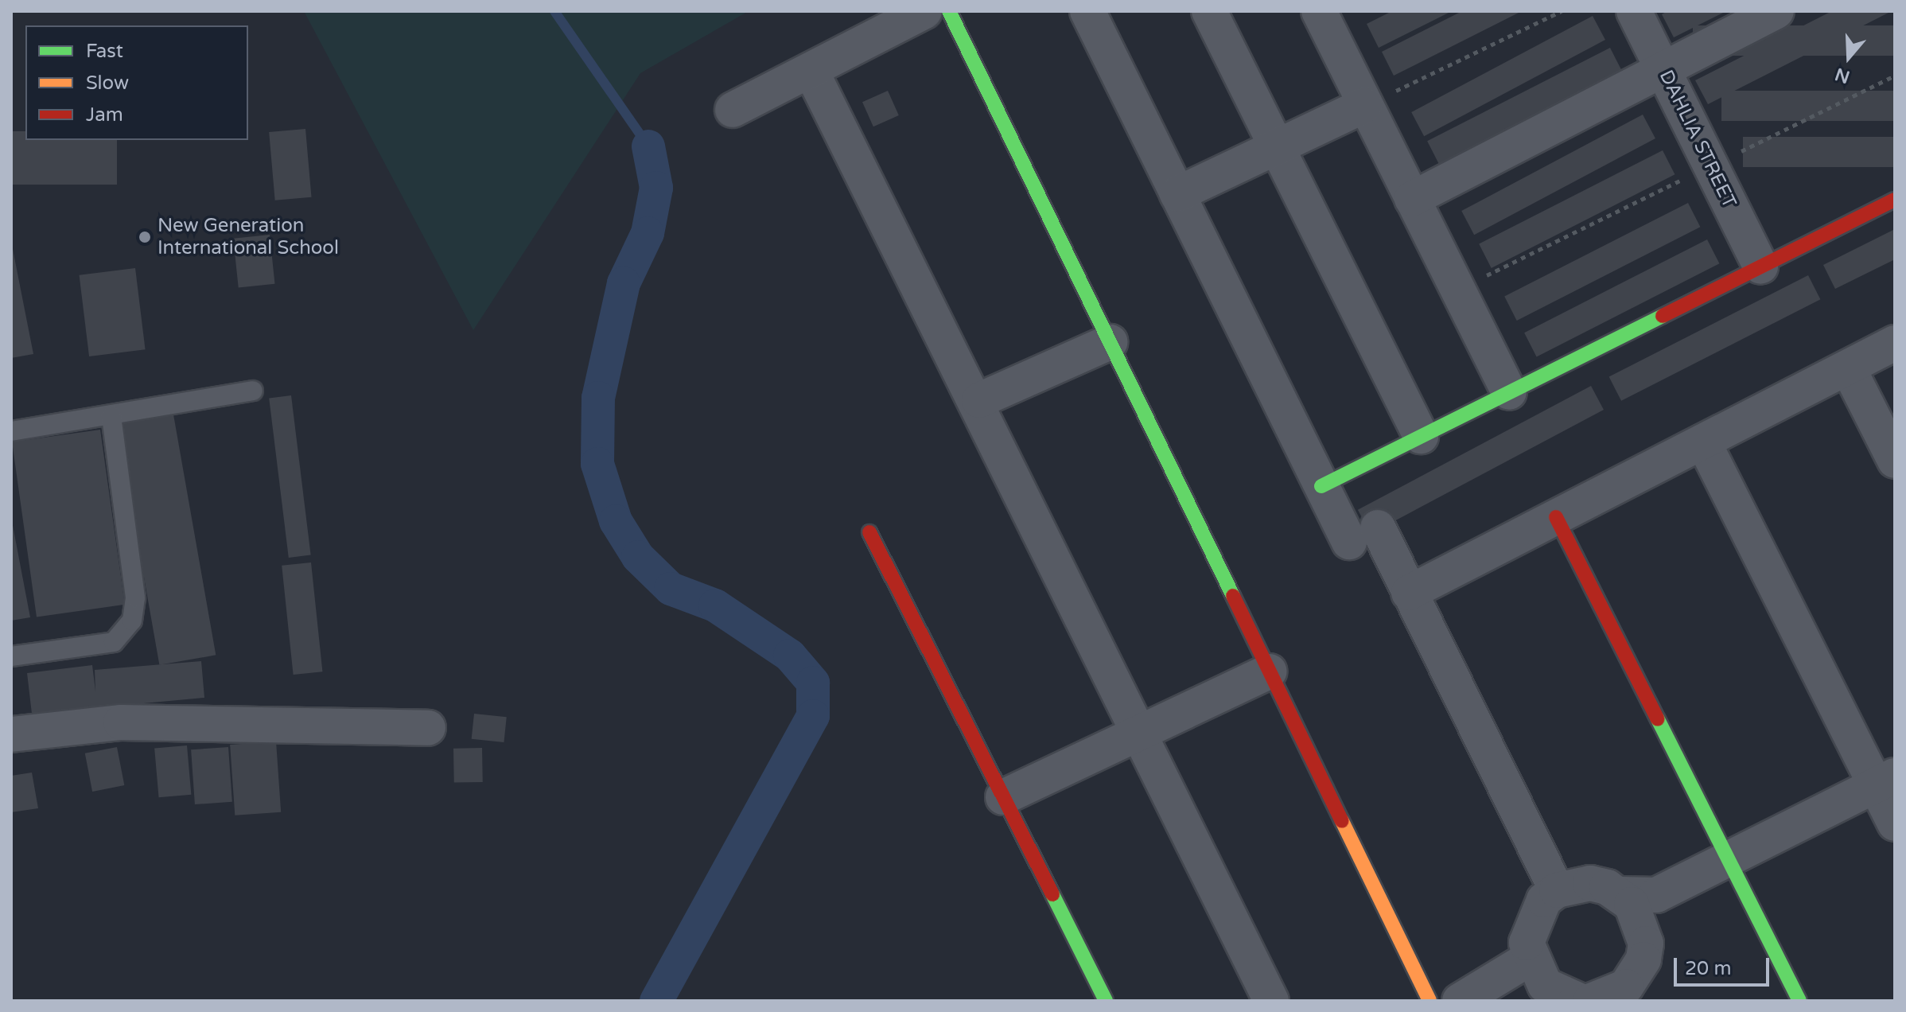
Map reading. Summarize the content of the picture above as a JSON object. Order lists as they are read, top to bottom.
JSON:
{
  "streets": {
    "street": ["DAHLIA STREET"]
  },
  "places": ["New Generation International School"],
  "legend": ["Fast", "Slow", "Jam"],
  "scale_bar": "20 m",
  "north": "bottom"
}
